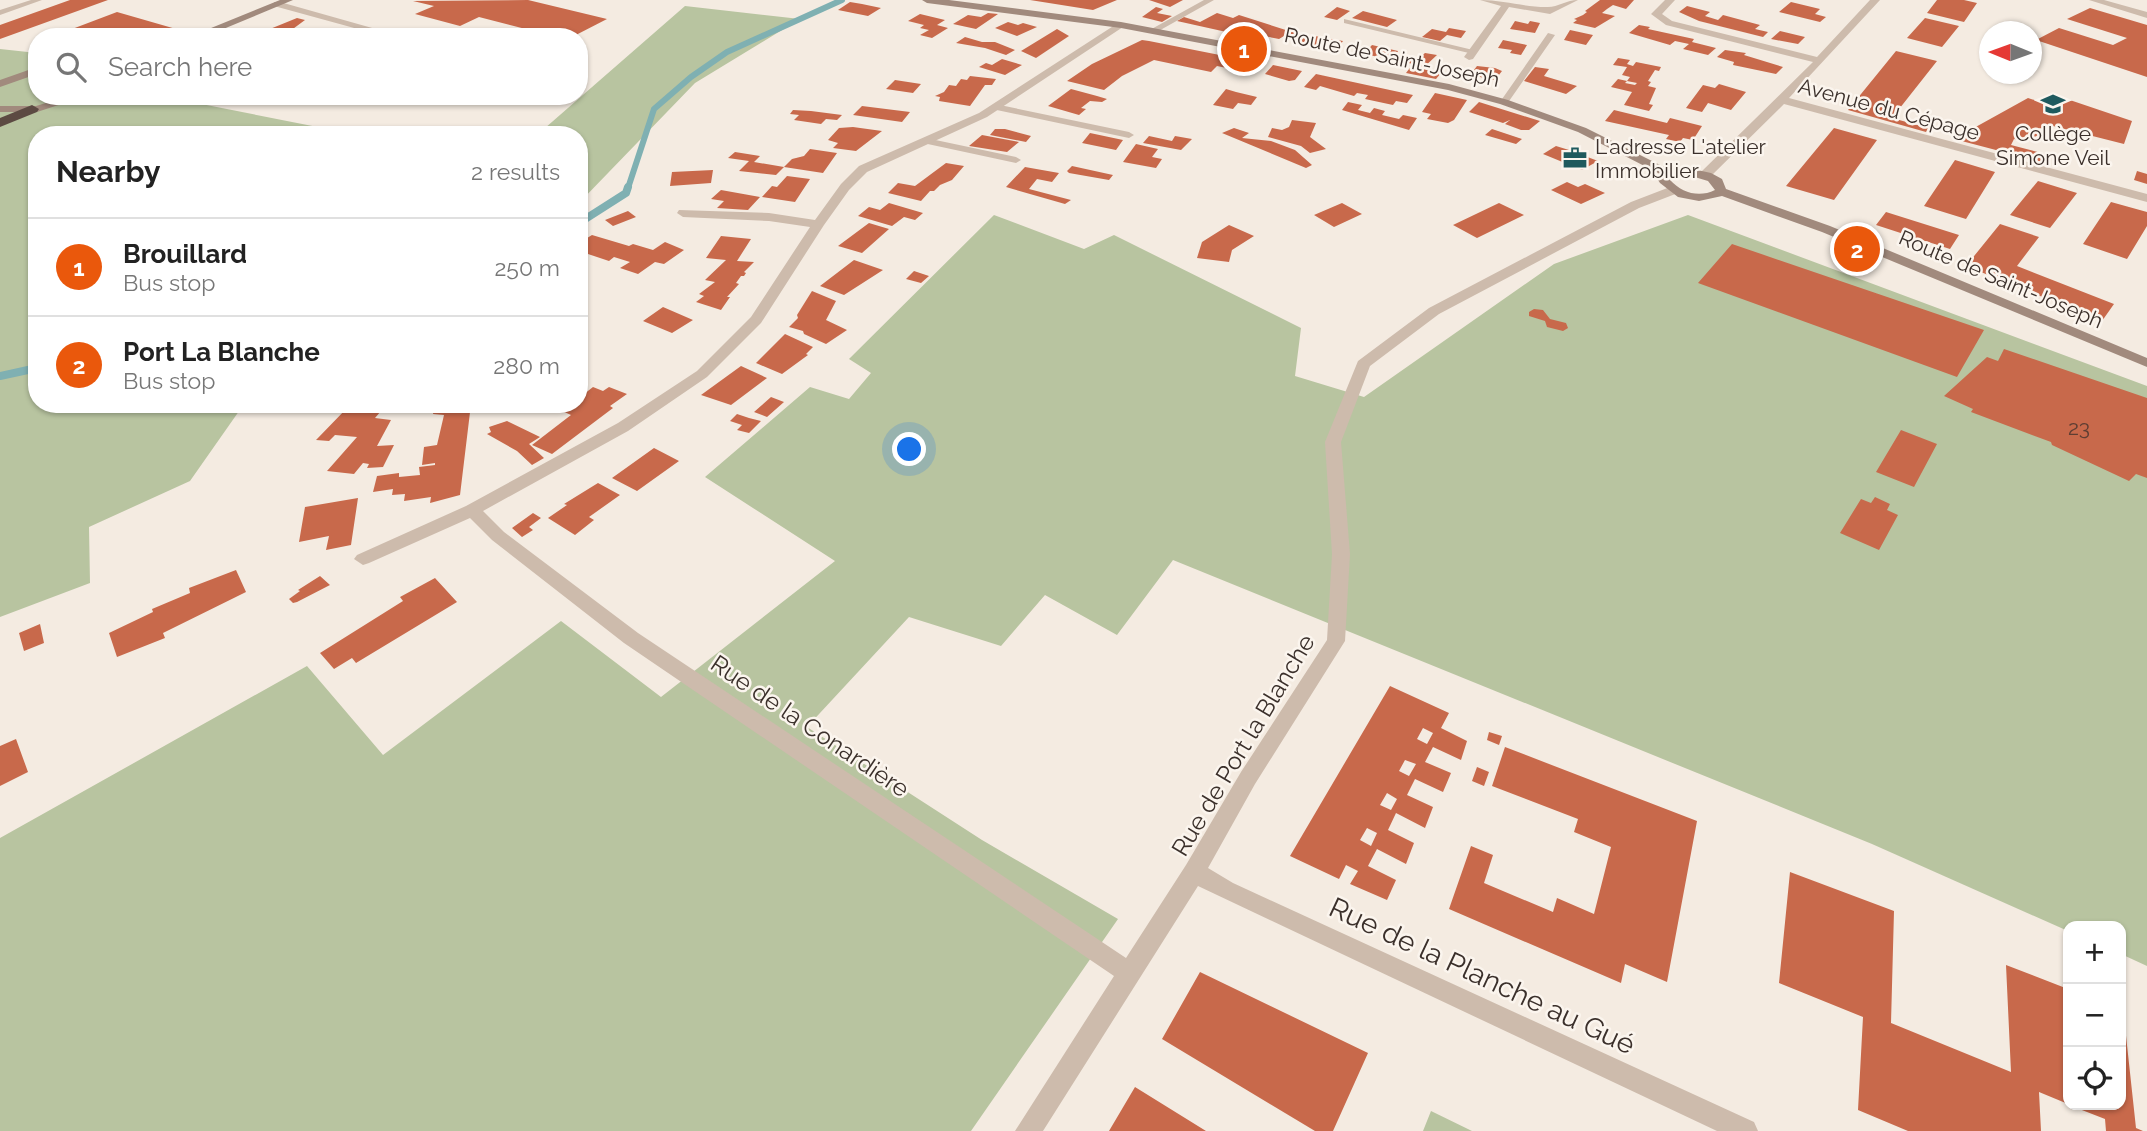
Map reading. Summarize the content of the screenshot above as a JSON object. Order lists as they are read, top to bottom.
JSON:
{
  "streets": {
    "street": [
      "Route de Saint-Joseph",
      "Avenue du Cépage",
      "Rue de la Conardière",
      "Rue de Port la Blanche",
      "Rue de la Planche au Gué"
    ]
  },
  "crossings": [
    ["Route de Saint-Joseph", "Rue de Port la Blanche"],
    ["Rue de la Conardière", "Rue de Port la Blanche"],
    ["Rue de Port la Blanche", "Rue de la Planche au Gué"]
  ],
  "places": {
    "school or university": ["Collège Simone Veil"],
    "office": ["L'adresse L'atelier Immobilier"]
  },
  "house_numbers": ["23"],
  "north": "left",
  "page": {
    "pins": ["1", "2"],
    "search": "Search here",
    "heading": ["Nearby", "2 results"],
    "list": [
      {
        "mark": "1",
        "name": "Brouillard",
        "note": "Bus stop",
        "value": "250 m"
      },
      {
        "mark": "2",
        "name": "Port La Blanche",
        "note": "Bus stop",
        "value": "280 m"
      }
    ],
    "map_buttons": ["+", "−"]
  }
}
